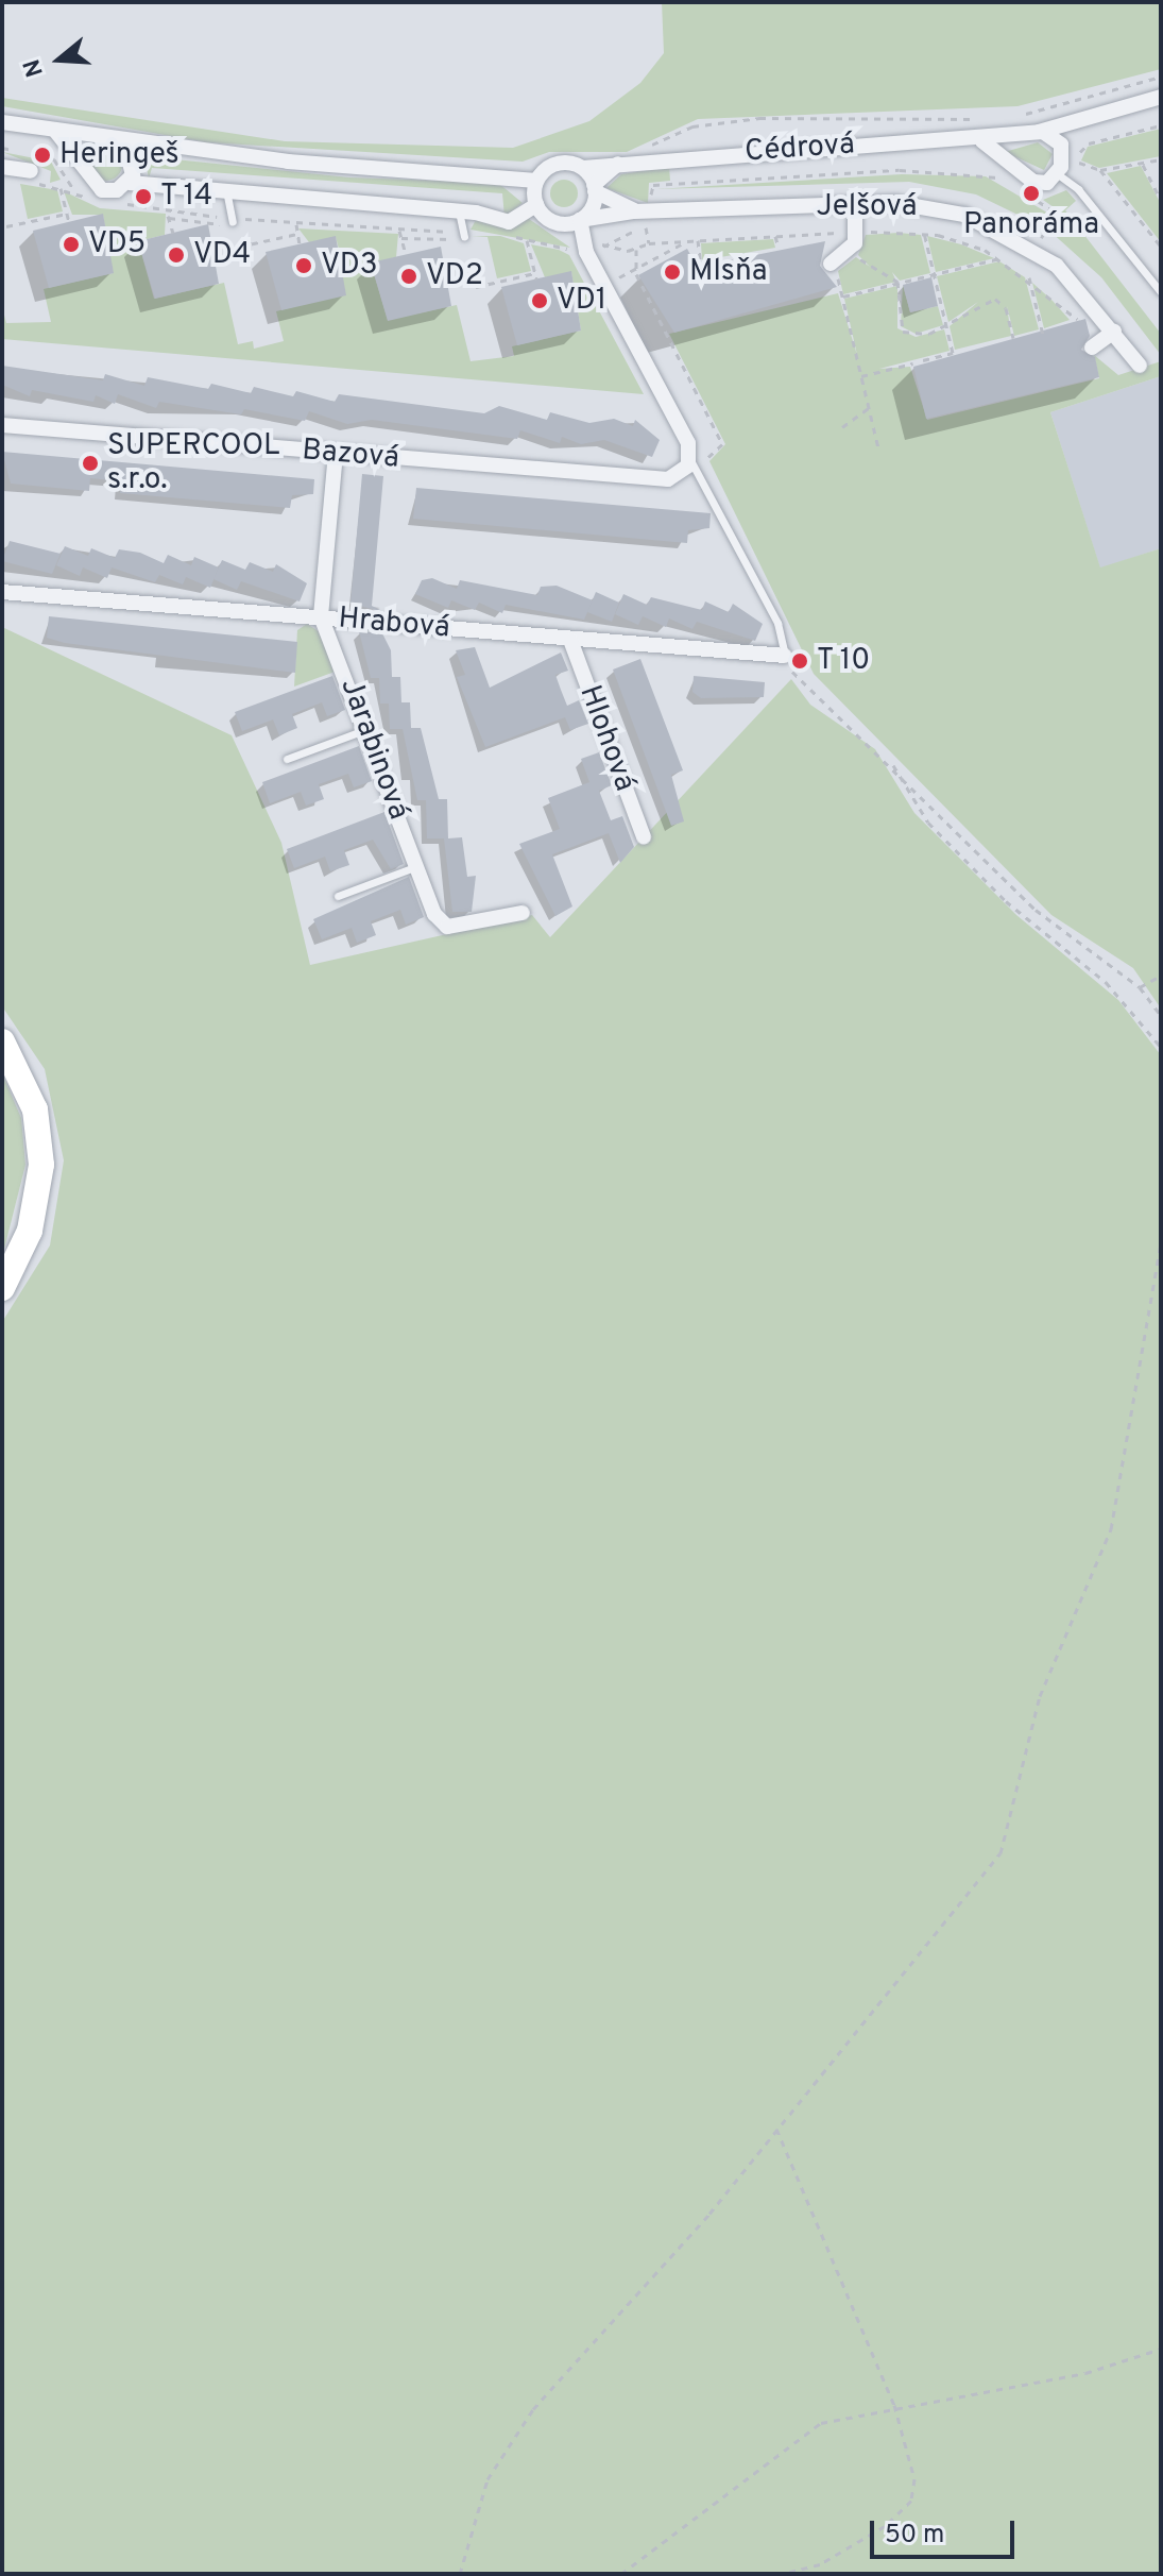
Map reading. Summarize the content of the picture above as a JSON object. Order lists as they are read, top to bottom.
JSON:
{
  "streets": {
    "street": [
      "Cédrová",
      "Jelšová",
      "Bazová",
      "Hrabová",
      "Hlohová",
      "Jarabinová"
    ]
  },
  "crossings": [
    ["Cédrová", "Jelšová"],
    ["Bazová", "Jarabinová"],
    ["Hrabová", "Hlohová"],
    ["Hrabová", "Jarabinová"]
  ],
  "places": [
    "Heringeš",
    "Panoráma",
    "T 14",
    "VD5",
    "VD4",
    "VD3",
    "Mlsňa",
    "VD2",
    "VD1",
    "SUPERCOOL s.r.o.",
    "T 10"
  ],
  "scale_bar": "50 m",
  "north": "left"
}
